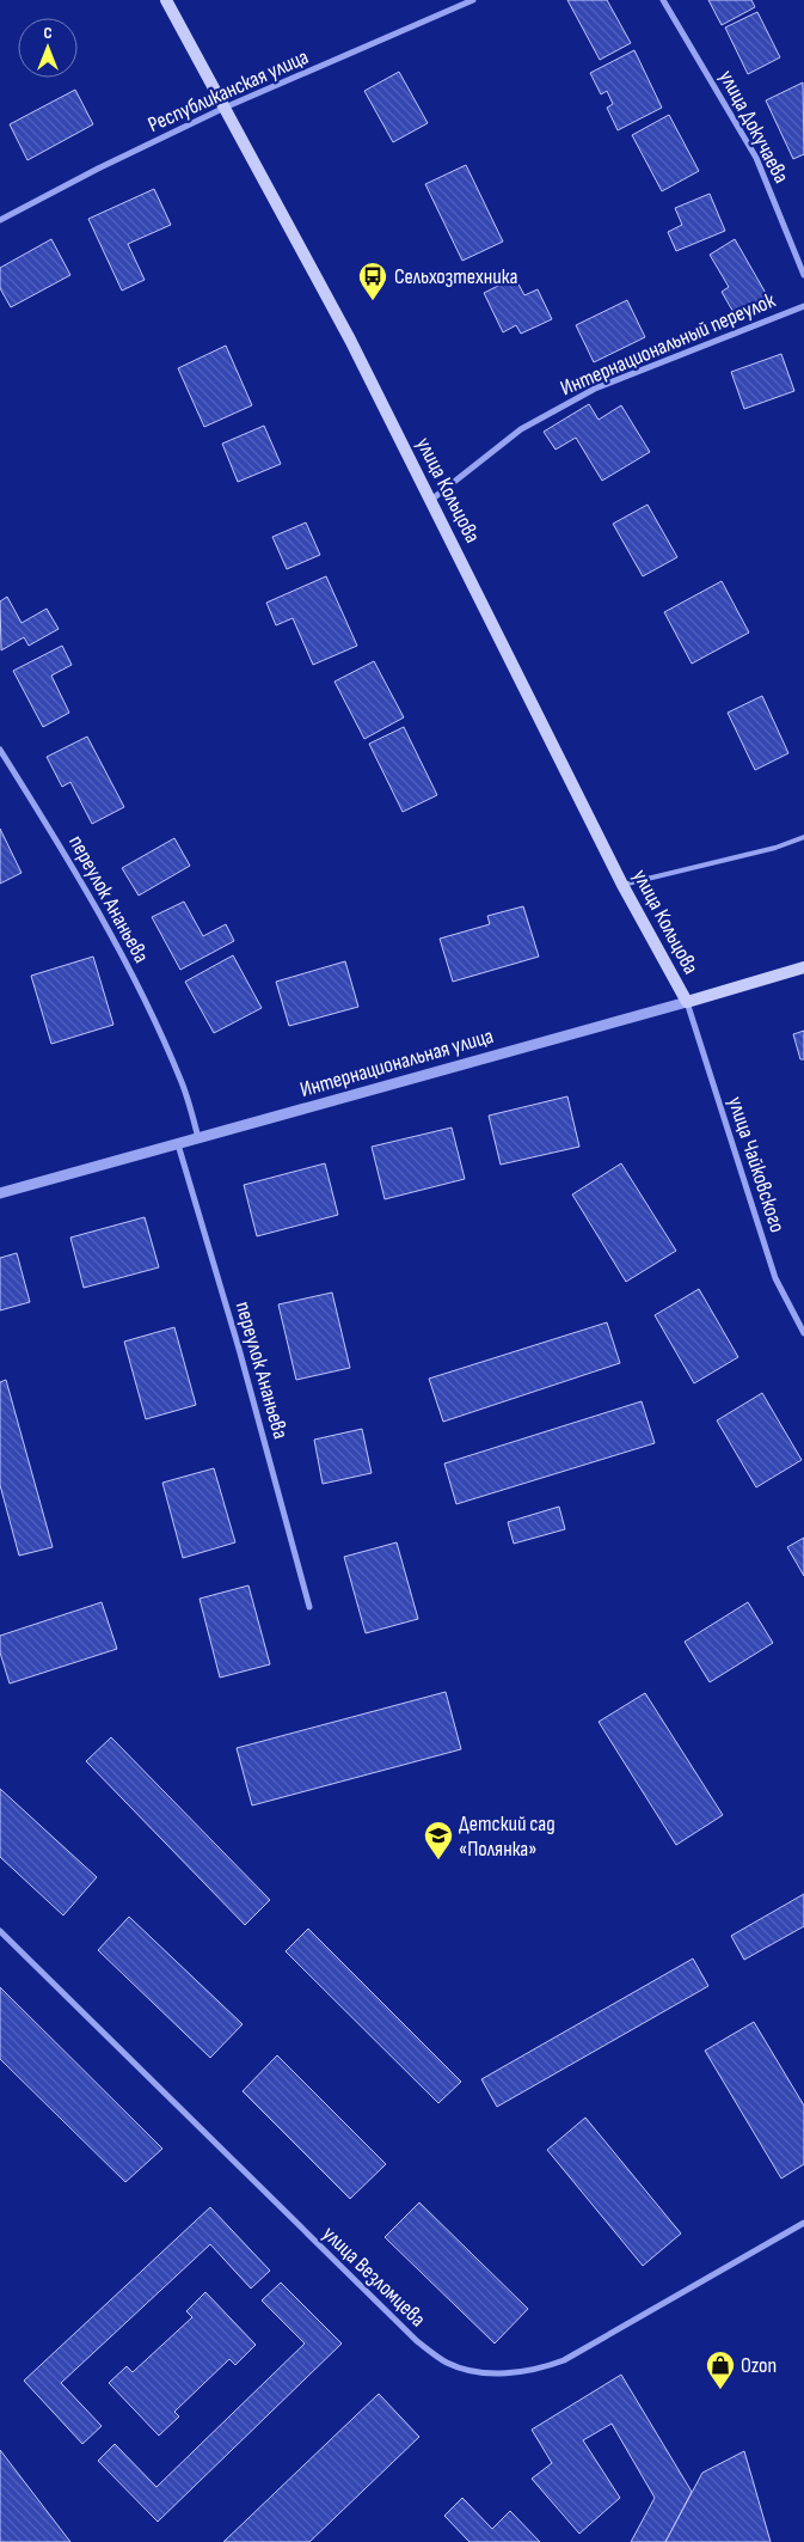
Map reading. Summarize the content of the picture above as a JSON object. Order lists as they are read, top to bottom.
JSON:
{
  "streets": {
    "main road": ["улица Кольцова", "Интернациональная улица"],
    "street": [
      "Республиканская улица",
      "улица Докучаева",
      "Интернациональный переулок",
      "переулок Ананьева",
      "улица Чайковского",
      "улица Везломцева"
    ]
  },
  "crossings": [
    ["Республиканская улица", "улица Кольцова"],
    ["Интернациональный переулок", "улица Кольцова"],
    ["улица Кольцова", "Интернациональная улица"],
    ["улица Кольцова", "улица Чайковского"],
    ["переулок Ананьева", "Интернациональная улица"],
    ["Интернациональная улица", "улица Чайковского"]
  ],
  "places": {
    "bus stop": ["Сельхозтехника"],
    "school or university": ["Детский сад «Полянка»"],
    "shop": ["Ozon"]
  },
  "north": "top"
}
